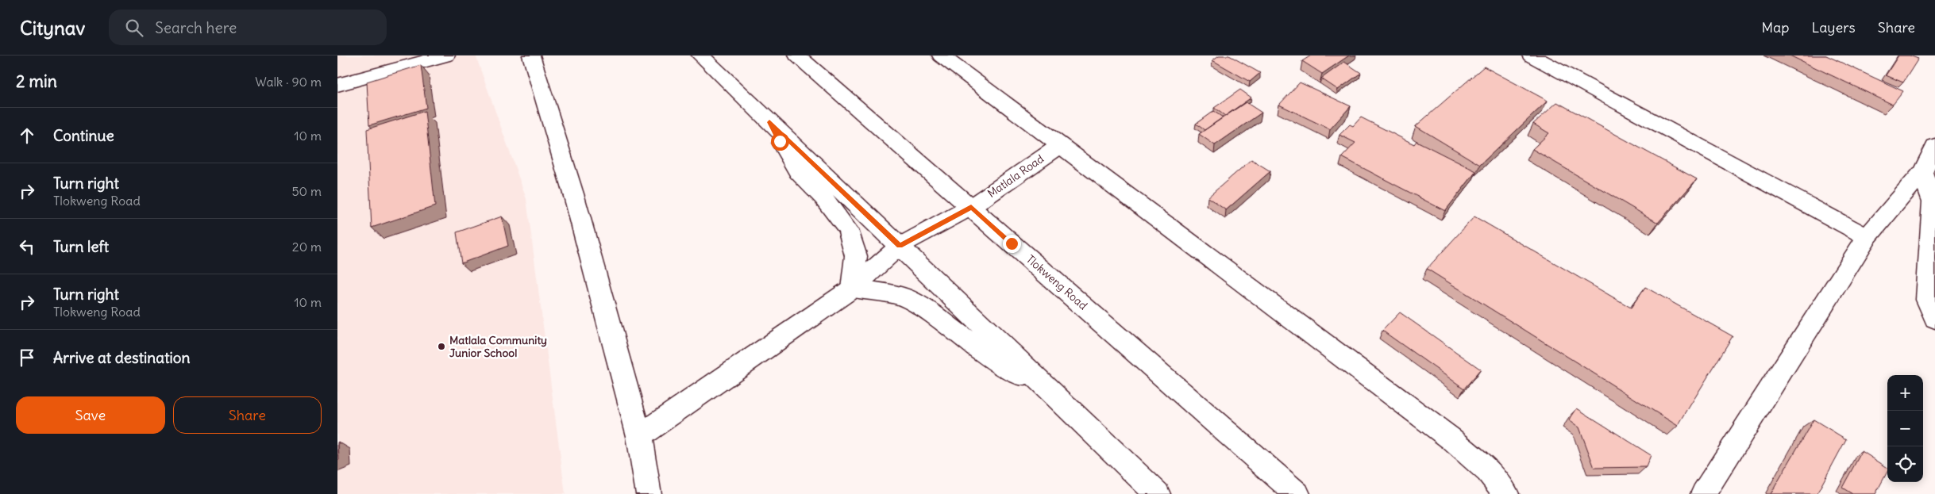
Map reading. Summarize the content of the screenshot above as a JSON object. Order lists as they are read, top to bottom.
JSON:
{
  "streets": {
    "street": ["Matlala Road", "Tlokweng Road"]
  },
  "crossings": [
    ["Matlala Road", "Tlokweng Road"]
  ],
  "places": ["Matlala Community Junior School"],
  "page": {
    "header": "Citynav",
    "search": "Search here",
    "nav": ["Map", "Layers", "Share"],
    "heading": ["2 min", "Walk · 90 m"],
    "list": [
      ["Continue", "10 m"],
      ["Turn right", "Tlokweng Road", "50 m"],
      ["Turn left", "20 m"],
      ["Turn right", "Tlokweng Road", "10 m"],
      "Arrive at destination"
    ],
    "map_buttons": ["+", "−"],
    "buttons": ["Save", "Share"]
  }
}
